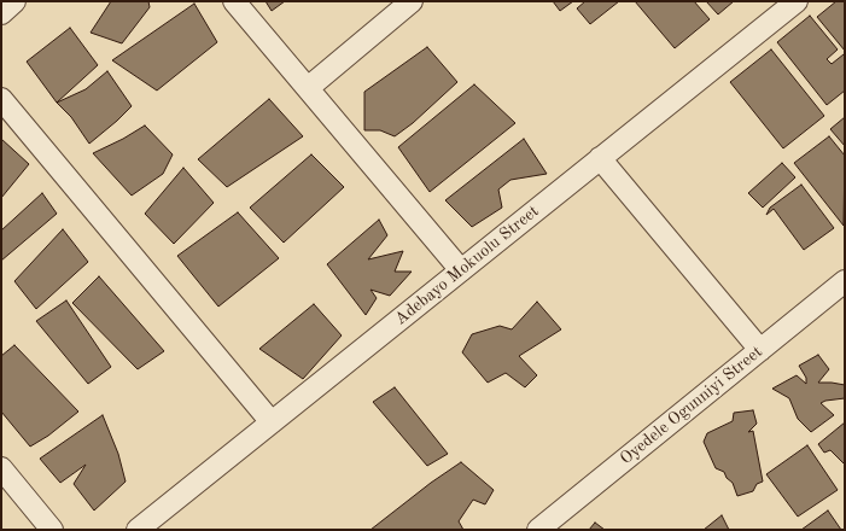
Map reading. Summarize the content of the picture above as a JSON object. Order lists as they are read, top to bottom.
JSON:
{
  "streets": {
    "street": ["Adebayo Mokuolu Street", "Oyedele Ogunniyi Street"]
  }
}
